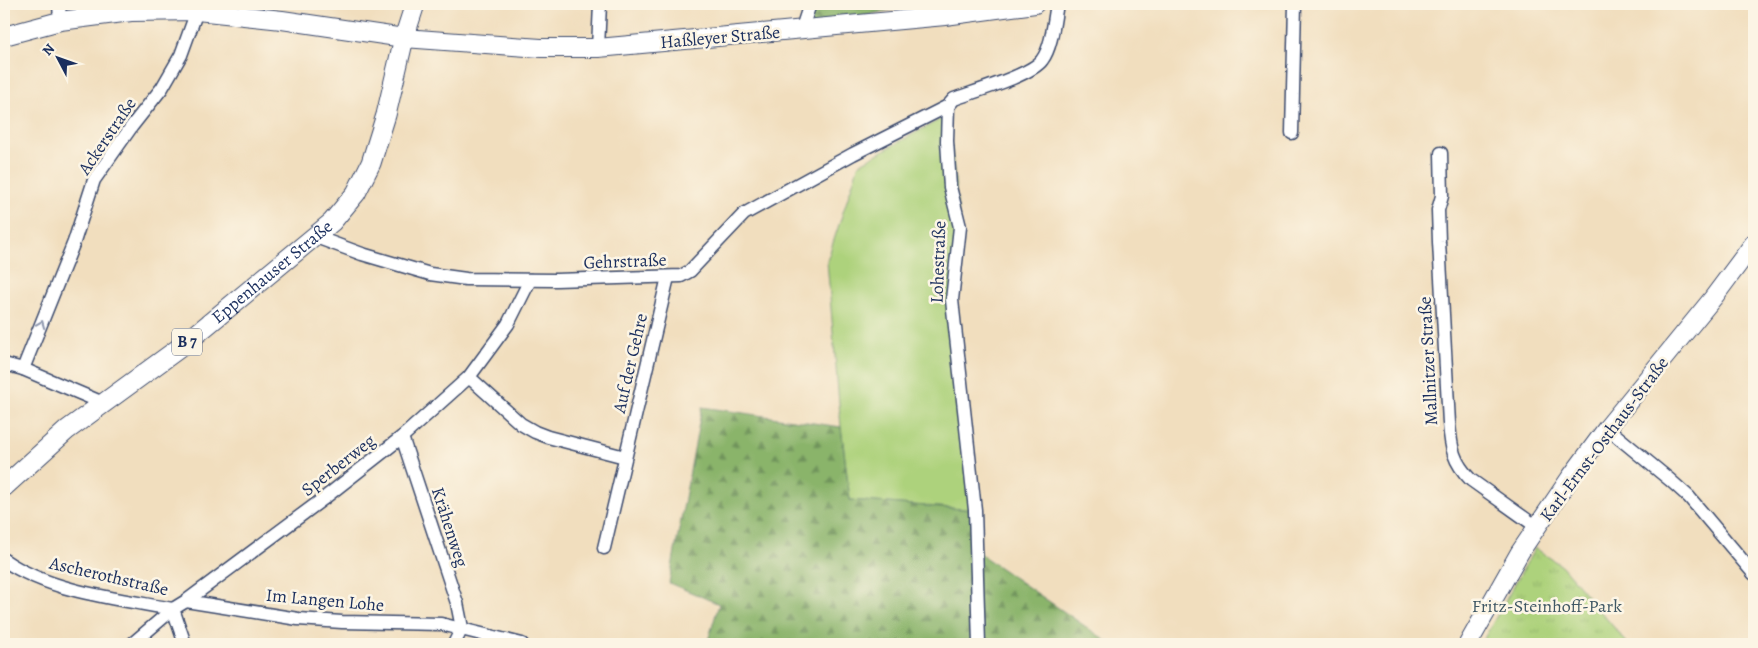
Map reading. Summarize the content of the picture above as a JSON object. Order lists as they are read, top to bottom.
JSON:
{
  "streets": {
    "main road": [
      "Haßleyer Straße",
      "Eppenhauser Straße",
      "B 7",
      "Karl-Ernst-Osthaus-Straße"
    ],
    "street": [
      "Ackerstraße",
      "Gehrstraße",
      "Lohestraße",
      "Mallnitzer Straße",
      "Auf der Gehre",
      "Sperberweg",
      "Krähenweg",
      "Ascherothstraße",
      "Im Langen Lohe"
    ]
  },
  "crossings": [
    ["Haßleyer Straße", "Ackerstraße"],
    ["Haßleyer Straße", "Eppenhauser Straße"],
    ["Gehrstraße", "Lohestraße"],
    ["Gehrstraße", "Eppenhauser Straße"],
    ["Gehrstraße", "Auf der Gehre"],
    ["Gehrstraße", "Sperberweg"],
    ["Mallnitzer Straße", "Karl-Ernst-Osthaus-Straße"],
    ["Sperberweg", "Krähenweg"],
    ["Sperberweg", "Ascherothstraße"],
    ["Sperberweg", "Im Langen Lohe"],
    ["Krähenweg", "Im Langen Lohe"]
  ],
  "one_way": ["Ackerstraße"],
  "parks": ["Fritz-Steinhoff-Park"],
  "north": "top left"
}
